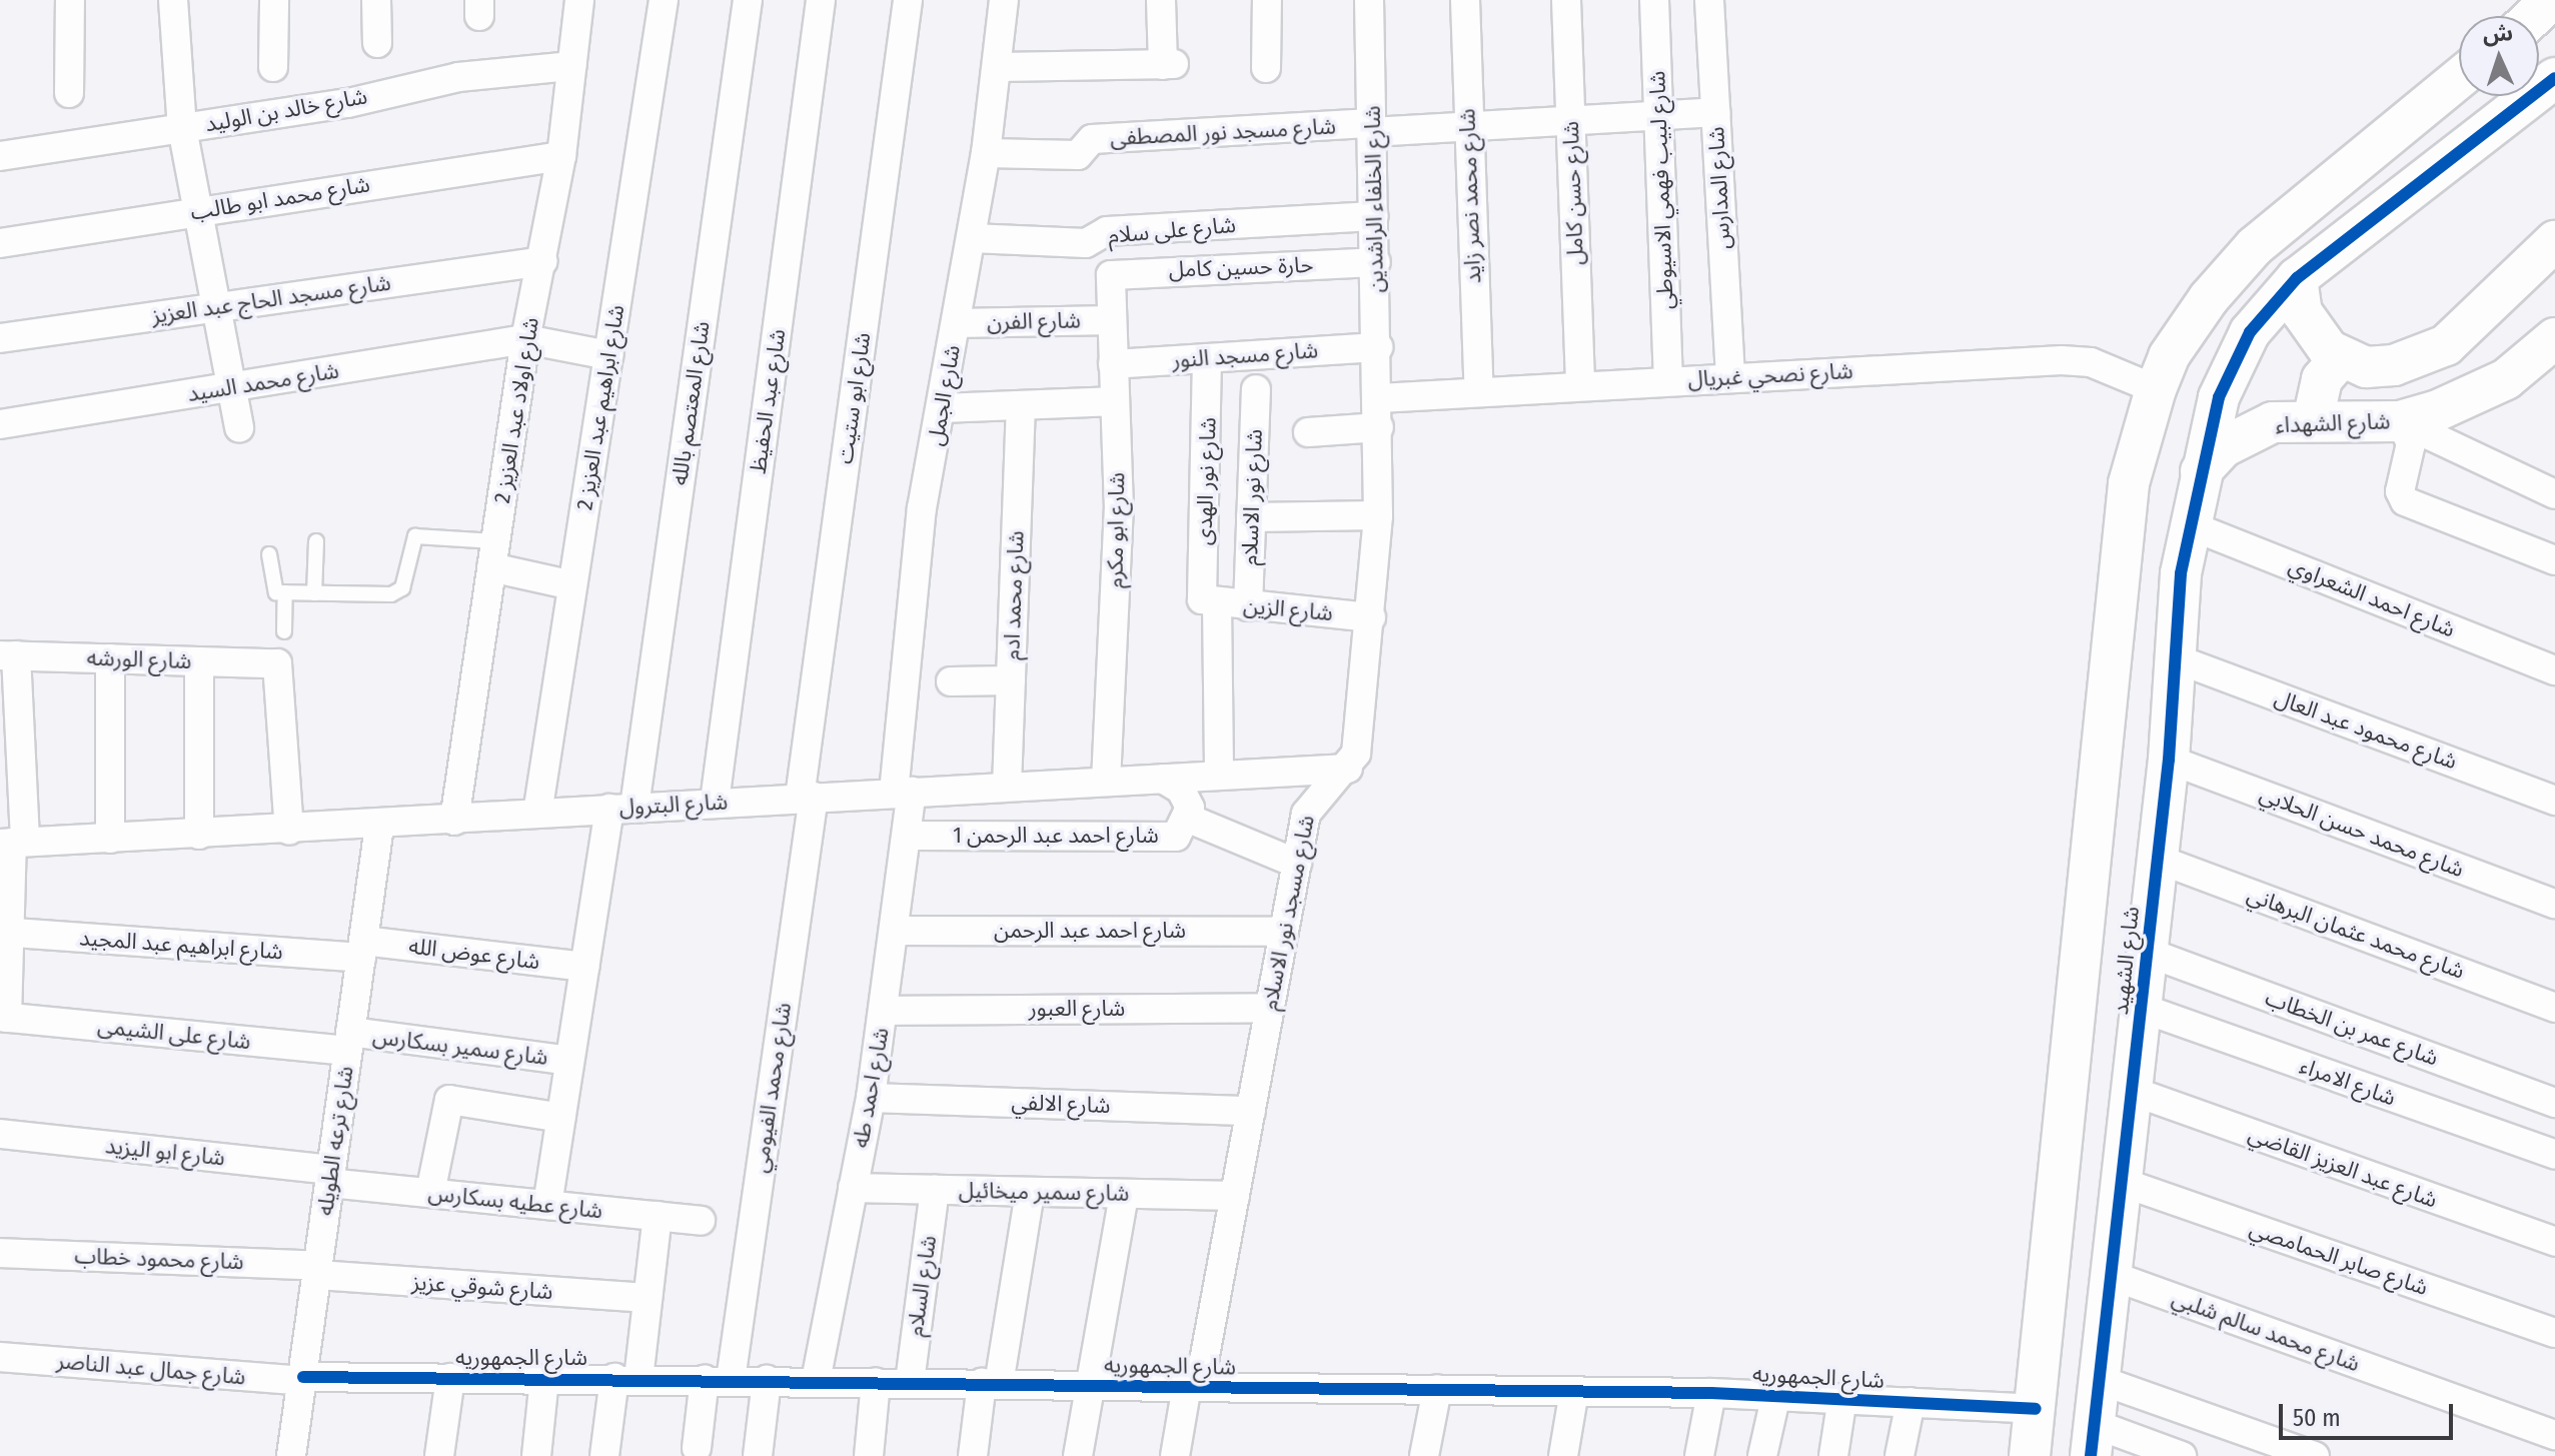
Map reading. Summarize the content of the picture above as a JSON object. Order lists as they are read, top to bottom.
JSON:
{
  "streets": {
    "street": [
      "شارع خالد بن الوليد",
      "شارع مسجد نور المصطفى",
      "شارع المدارس",
      "شارع لبيب فهمي الاسيوطي",
      "شارع حسن كامل",
      "شارع محمد نصر زايد",
      "شارع محمد ابو طالب",
      "شارع الخلفاء الراشدين",
      "شارع على سلام",
      "حارة حسين كامل",
      "شارع مسجد الحاج عبد العزيز",
      "شارع الفرن",
      "شارع مسجد النور",
      "شارع نصحي غبريال",
      "شارع محمد السيد",
      "شارع الجمل",
      "شارع ابو ستيت",
      "شارع عبد الحفيظ",
      "شارع المعتصم بالله",
      "شارع ابراهيم عبد العزيز 2",
      "شارع اولاد عبد العزيز 2",
      "شارع الشهداء",
      "شارع نور الهدى",
      "شارع نور الاسلام",
      "شارع ابو مكرم",
      "شارع محمد ادم",
      "شارع احمد الشعراوي",
      "شارع الزين",
      "شارع الورشه",
      "شارع محمود عبد العال",
      "شارع البترول",
      "شارع محمد حسن الحلابي",
      "شارع احمد عبد الرحمن 1",
      "شارع مسجد نور الاسلام",
      "شارع احمد عبد الرحمن",
      "شارع محمد عثمان البرهاني",
      "شارع ابراهيم عبد المجيد",
      "شارع عوض الله",
      "شارع الشهيد",
      "شارع العبور",
      "شارع عمر بن الخطاب",
      "شارع على الشيمى",
      "شارع سمير بسكارس",
      "شارع الامراء",
      "شارع محمد الفيومي",
      "شارع احمد طه",
      "شارع الالفي",
      "شارع ترعه الطويله",
      "شارع ابو اليزيد",
      "شارع عبد العزيز القاضي",
      "شارع سمير ميخائيل",
      "شارع عطيه بسكارس",
      "شارع صابر الحمامصي",
      "شارع محمود خطاب",
      "شارع السلام",
      "شارع شوقي عزيز",
      "شارع محمد سالم شلبي",
      "شارع الجمهوريه",
      "شارع جمال عبد الناصر"
    ]
  },
  "crossings": [
    ["شارع خالد بن الوليد", "شارع اولاد عبد العزيز 2"],
    ["شارع مسجد نور المصطفى", "شارع المدارس"],
    ["شارع مسجد نور المصطفى", "شارع لبيب فهمي الاسيوطي"],
    ["شارع مسجد نور المصطفى", "شارع حسن كامل"],
    ["شارع مسجد نور المصطفى", "شارع محمد نصر زايد"],
    ["شارع مسجد نور المصطفى", "شارع الخلفاء الراشدين"],
    ["شارع مسجد نور المصطفى", "شارع الجمل"],
    ["شارع المدارس", "شارع نصحي غبريال"],
    ["شارع لبيب فهمي الاسيوطي", "شارع نصحي غبريال"],
    ["شارع حسن كامل", "شارع نصحي غبريال"],
    ["شارع محمد نصر زايد", "شارع نصحي غبريال"],
    ["شارع محمد ابو طالب", "شارع اولاد عبد العزيز 2"],
    ["شارع الخلفاء الراشدين", "شارع على سلام"],
    ["شارع الخلفاء الراشدين", "حارة حسين كامل"],
    ["شارع الخلفاء الراشدين", "شارع مسجد النور"],
    ["شارع الخلفاء الراشدين", "شارع نصحي غبريال"],
    ["شارع على سلام", "شارع الجمل"],
    ["حارة حسين كامل", "شارع ابو مكرم"],
    ["شارع مسجد الحاج عبد العزيز", "شارع اولاد عبد العزيز 2"],
    ["شارع الفرن", "شارع الجمل"],
    ["شارع الفرن", "شارع ابو مكرم"],
    ["شارع مسجد النور", "شارع نور الهدى"],
    ["شارع مسجد النور", "شارع ابو مكرم"],
    ["شارع نصحي غبريال", "شارع الشهيد"],
    ["شارع محمد السيد", "شارع اولاد عبد العزيز 2"],
    ["شارع الجمل", "شارع البترول"],
    ["شارع الجمل", "شارع احمد طه"],
    ["شارع ابو ستيت", "شارع البترول"],
    ["شارع ابو ستيت", "شارع محمد الفيومي"],
    ["شارع عبد الحفيظ", "شارع البترول"],
    ["شارع المعتصم بالله", "شارع البترول"],
    ["شارع المعتصم بالله", "شارع عوض الله"],
    ["شارع المعتصم بالله", "شارع سمير بسكارس"],
    ["شارع المعتصم بالله", "شارع عطيه بسكارس"],
    ["شارع ابراهيم عبد العزيز 2", "شارع البترول"],
    ["شارع اولاد عبد العزيز 2", "شارع البترول"],
    ["شارع الشهداء", "شارع الشهيد"],
    ["شارع نور الهدى", "شارع الزين"],
    ["شارع نور الهدى", "شارع البترول"],
    ["شارع نور الاسلام", "شارع الزين"],
    ["شارع ابو مكرم", "شارع البترول"],
    ["شارع محمد ادم", "شارع البترول"],
    ["شارع احمد الشعراوي", "شارع الشهيد"],
    ["شارع الورشه", "شارع البترول"],
    ["شارع محمود عبد العال", "شارع الشهيد"],
    ["شارع البترول", "شارع احمد عبد الرحمن 1"],
    ["شارع البترول", "شارع مسجد نور الاسلام"],
    ["شارع البترول", "شارع محمد الفيومي"],
    ["شارع البترول", "شارع احمد طه"],
    ["شارع البترول", "شارع ترعه الطويله"],
    ["شارع محمد حسن الحلابي", "شارع الشهيد"],
    ["شارع احمد عبد الرحمن 1", "شارع احمد طه"],
    ["شارع مسجد نور الاسلام", "شارع احمد عبد الرحمن"],
    ["شارع مسجد نور الاسلام", "شارع العبور"],
    ["شارع مسجد نور الاسلام", "شارع الالفي"],
    ["شارع مسجد نور الاسلام", "شارع سمير ميخائيل"],
    ["شارع مسجد نور الاسلام", "شارع الجمهوريه"],
    ["شارع احمد عبد الرحمن", "شارع احمد طه"],
    ["شارع محمد عثمان البرهاني", "شارع الشهيد"],
    ["شارع ابراهيم عبد المجيد", "شارع عوض الله"],
    ["شارع ابراهيم عبد المجيد", "شارع ترعه الطويله"],
    ["شارع عوض الله", "شارع ترعه الطويله"],
    ["شارع الشهيد", "شارع عمر بن الخطاب"],
    ["شارع الشهيد", "شارع الامراء"],
    ["شارع الشهيد", "شارع عبد العزيز القاضي"],
    ["شارع الشهيد", "شارع صابر الحمامصي"],
    ["شارع الشهيد", "شارع محمد سالم شلبي"],
    ["شارع الشهيد", "شارع الجمهوريه"],
    ["شارع العبور", "شارع احمد طه"],
    ["شارع على الشيمى", "شارع سمير بسكارس"],
    ["شارع على الشيمى", "شارع ترعه الطويله"],
    ["شارع سمير بسكارس", "شارع ترعه الطويله"],
    ["شارع محمد الفيومي", "شارع الجمهوريه"],
    ["شارع احمد طه", "شارع الالفي"],
    ["شارع احمد طه", "شارع سمير ميخائيل"],
    ["شارع احمد طه", "شارع الجمهوريه"],
    ["شارع ترعه الطويله", "شارع ابو اليزيد"],
    ["شارع ترعه الطويله", "شارع عطيه بسكارس"],
    ["شارع ترعه الطويله", "شارع محمود خطاب"],
    ["شارع ترعه الطويله", "شارع شوقي عزيز"],
    ["شارع ترعه الطويله", "شارع الجمهوريه"],
    ["شارع ترعه الطويله", "شارع جمال عبد الناصر"],
    ["شارع ابو اليزيد", "شارع عطيه بسكارس"],
    ["شارع سمير ميخائيل", "شارع السلام"],
    ["شارع محمود خطاب", "شارع شوقي عزيز"],
    ["شارع السلام", "شارع الجمهوريه"],
    ["شارع الجمهوريه", "شارع جمال عبد الناصر"]
  ],
  "scale_bar": "50 m",
  "north": "top"
}
